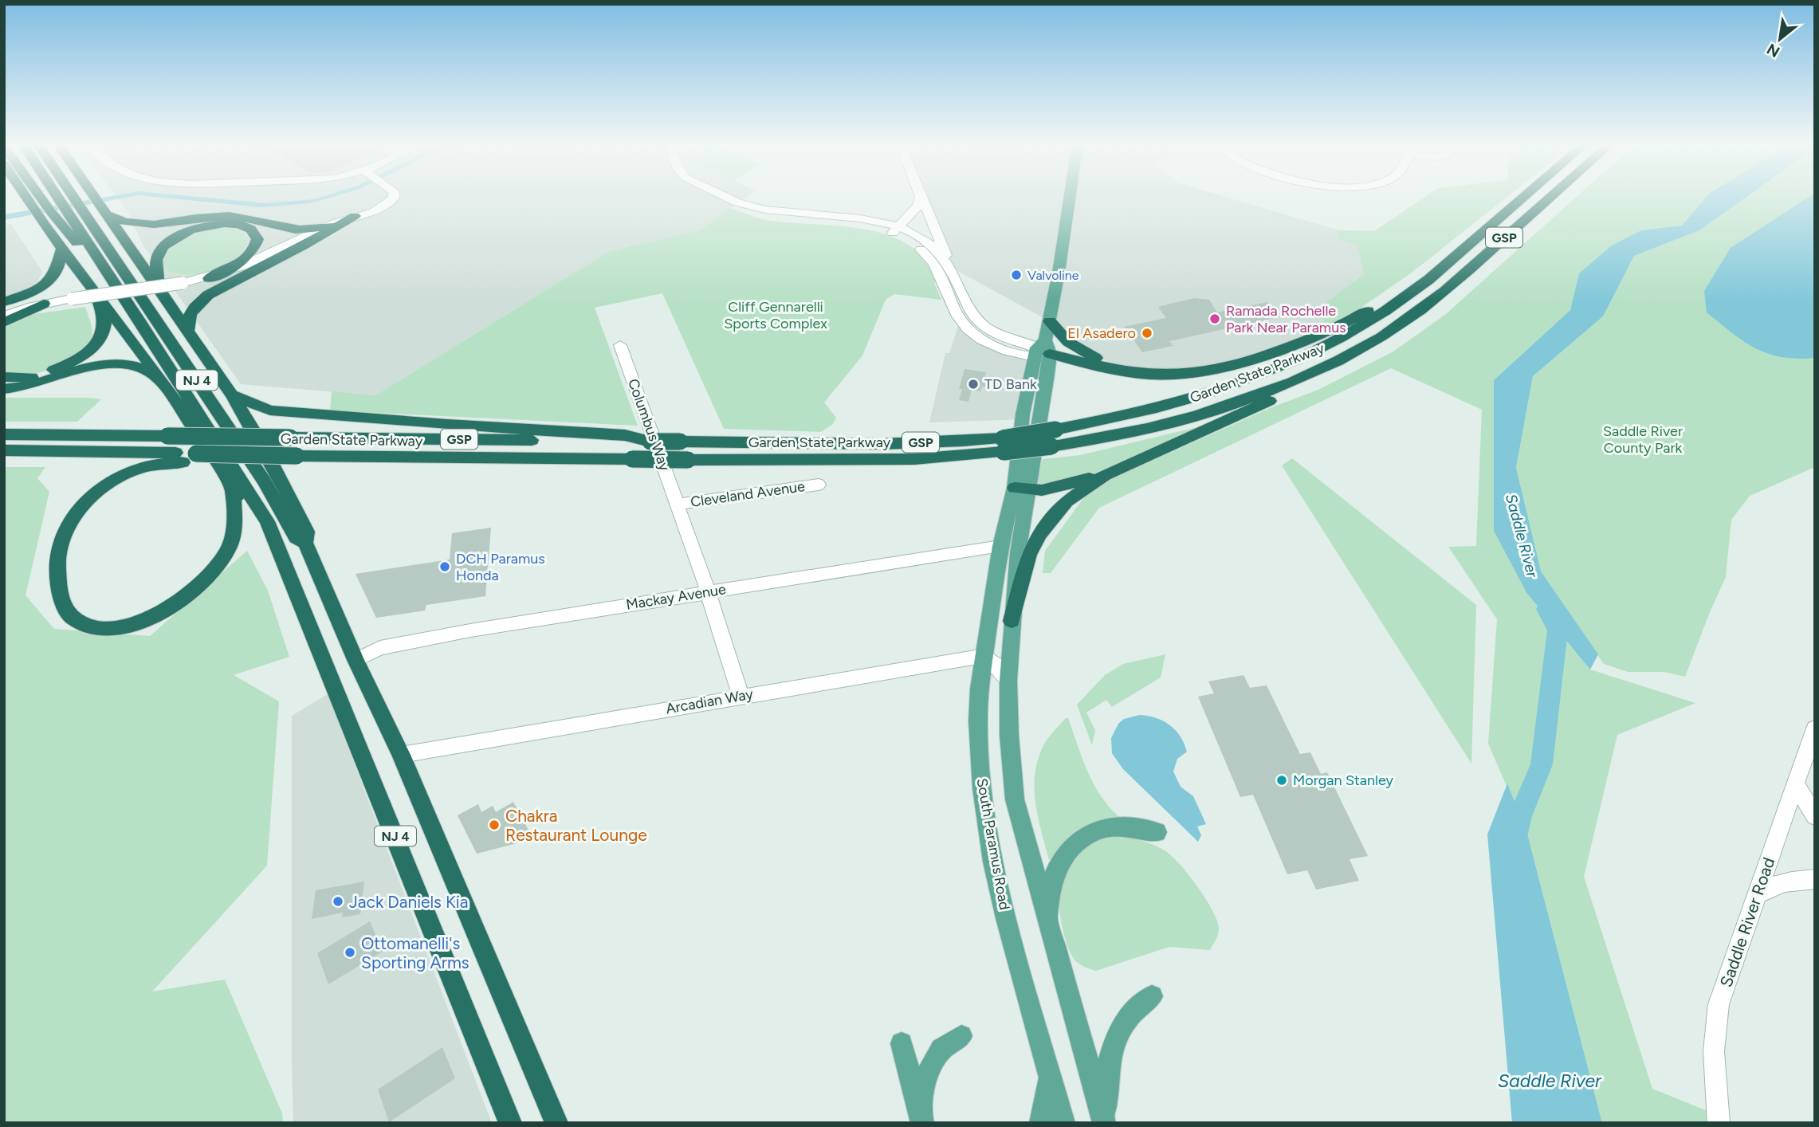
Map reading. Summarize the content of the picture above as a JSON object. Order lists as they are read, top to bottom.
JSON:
{
  "streets": {
    "highway": ["GSP", "Garden State Parkway", "NJ 4"],
    "main road": ["South Paramus Road"],
    "street": [
      "Columbus Way",
      "Cleveland Avenue",
      "Mackay Avenue",
      "Arcadian Way",
      "Saddle River Road"
    ]
  },
  "crossings": [
    ["NJ 4", "Mackay Avenue"],
    ["NJ 4", "Arcadian Way"],
    ["Columbus Way", "Cleveland Avenue"],
    ["Columbus Way", "Mackay Avenue"],
    ["Columbus Way", "Arcadian Way"],
    ["Mackay Avenue", "South Paramus Road"],
    ["Arcadian Way", "South Paramus Road"]
  ],
  "water": ["Saddle River"],
  "parks": ["Cliff Gennarelli Sports Complex", "Saddle River County Park"],
  "places": [
    "Valvoline",
    "Ramada Rochelle Park Near Paramus",
    "El Asadero",
    "TD Bank",
    "DCH Paramus Honda",
    "Morgan Stanley",
    "Chakra Restaurant Lounge",
    "Jack Daniels Kia",
    "Ottomanelli's Sporting Arms"
  ],
  "north": "bottom left"
}
